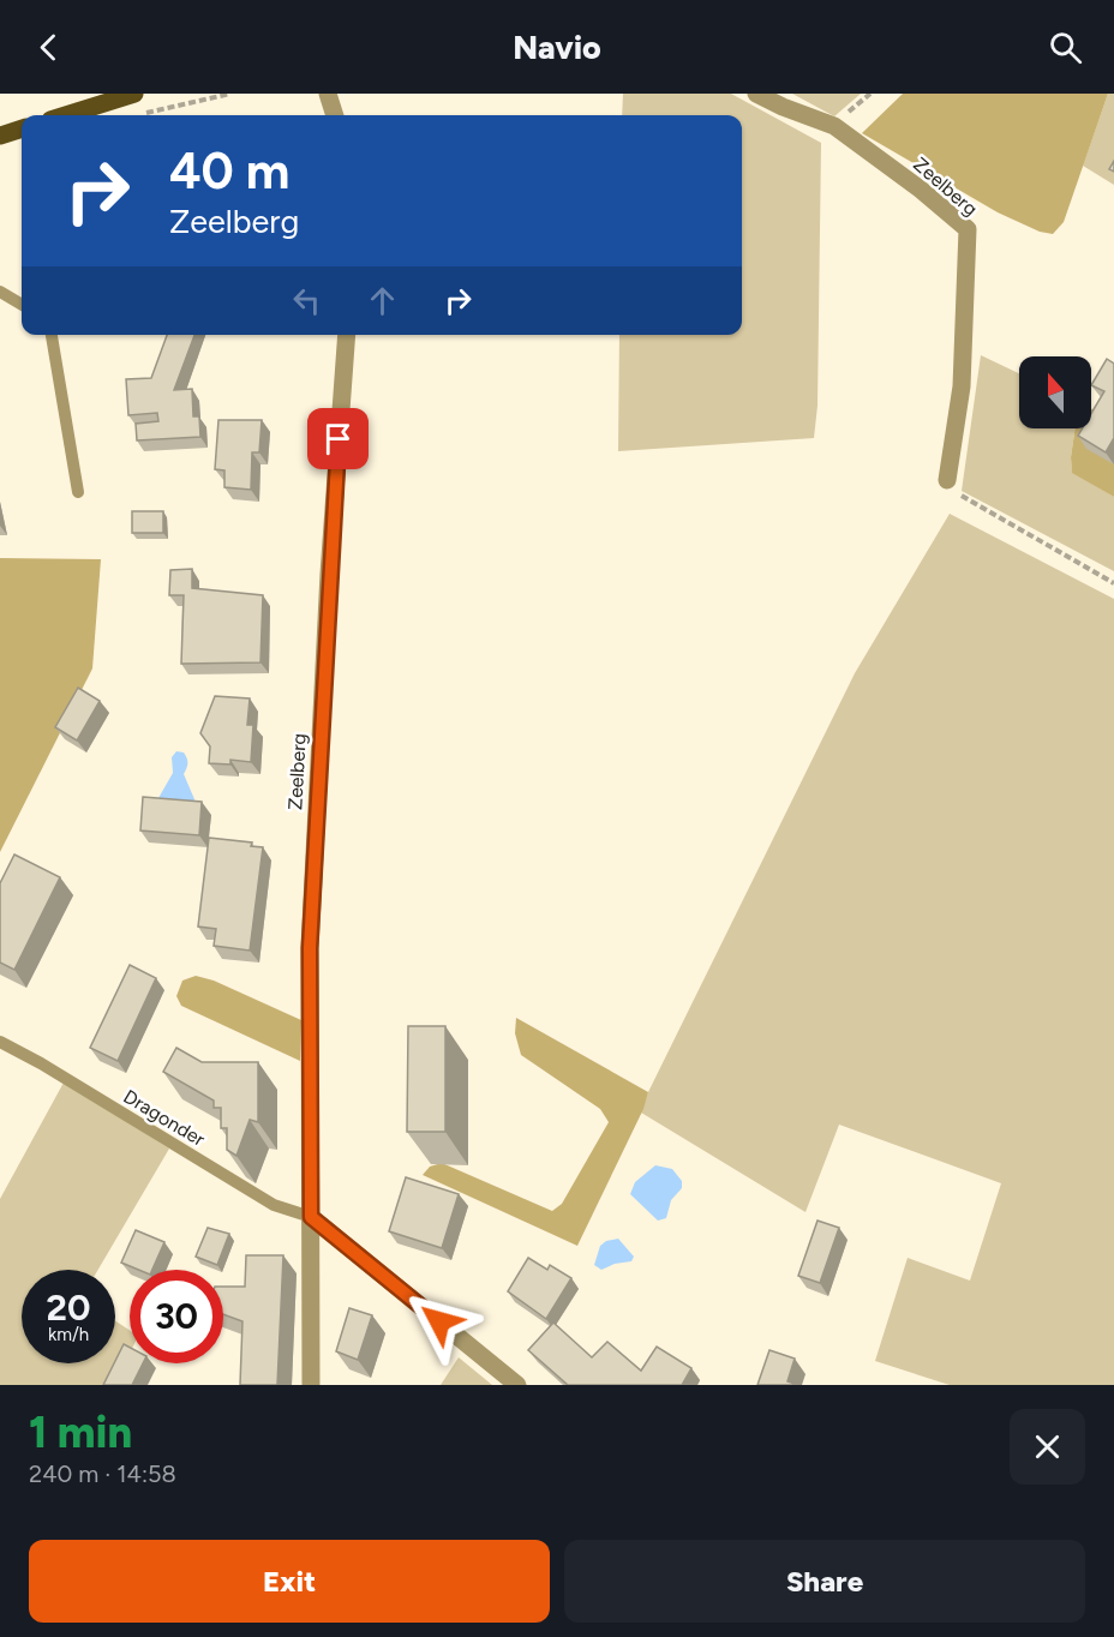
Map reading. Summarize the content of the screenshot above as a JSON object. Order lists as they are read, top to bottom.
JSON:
{
  "streets": {
    "street": ["Zeelberg"],
    "lane": ["Dragonder"]
  },
  "crossings": [
    ["Zeelberg", "Dragonder"]
  ],
  "north": "top",
  "page": {
    "header": "Navio",
    "turn": ["40 m", "Zeelberg"],
    "speed": "20 km/h",
    "limit": "30",
    "heading": ["1 min", "240 m · 14:58"],
    "buttons": ["Exit", "Share"]
  }
}
